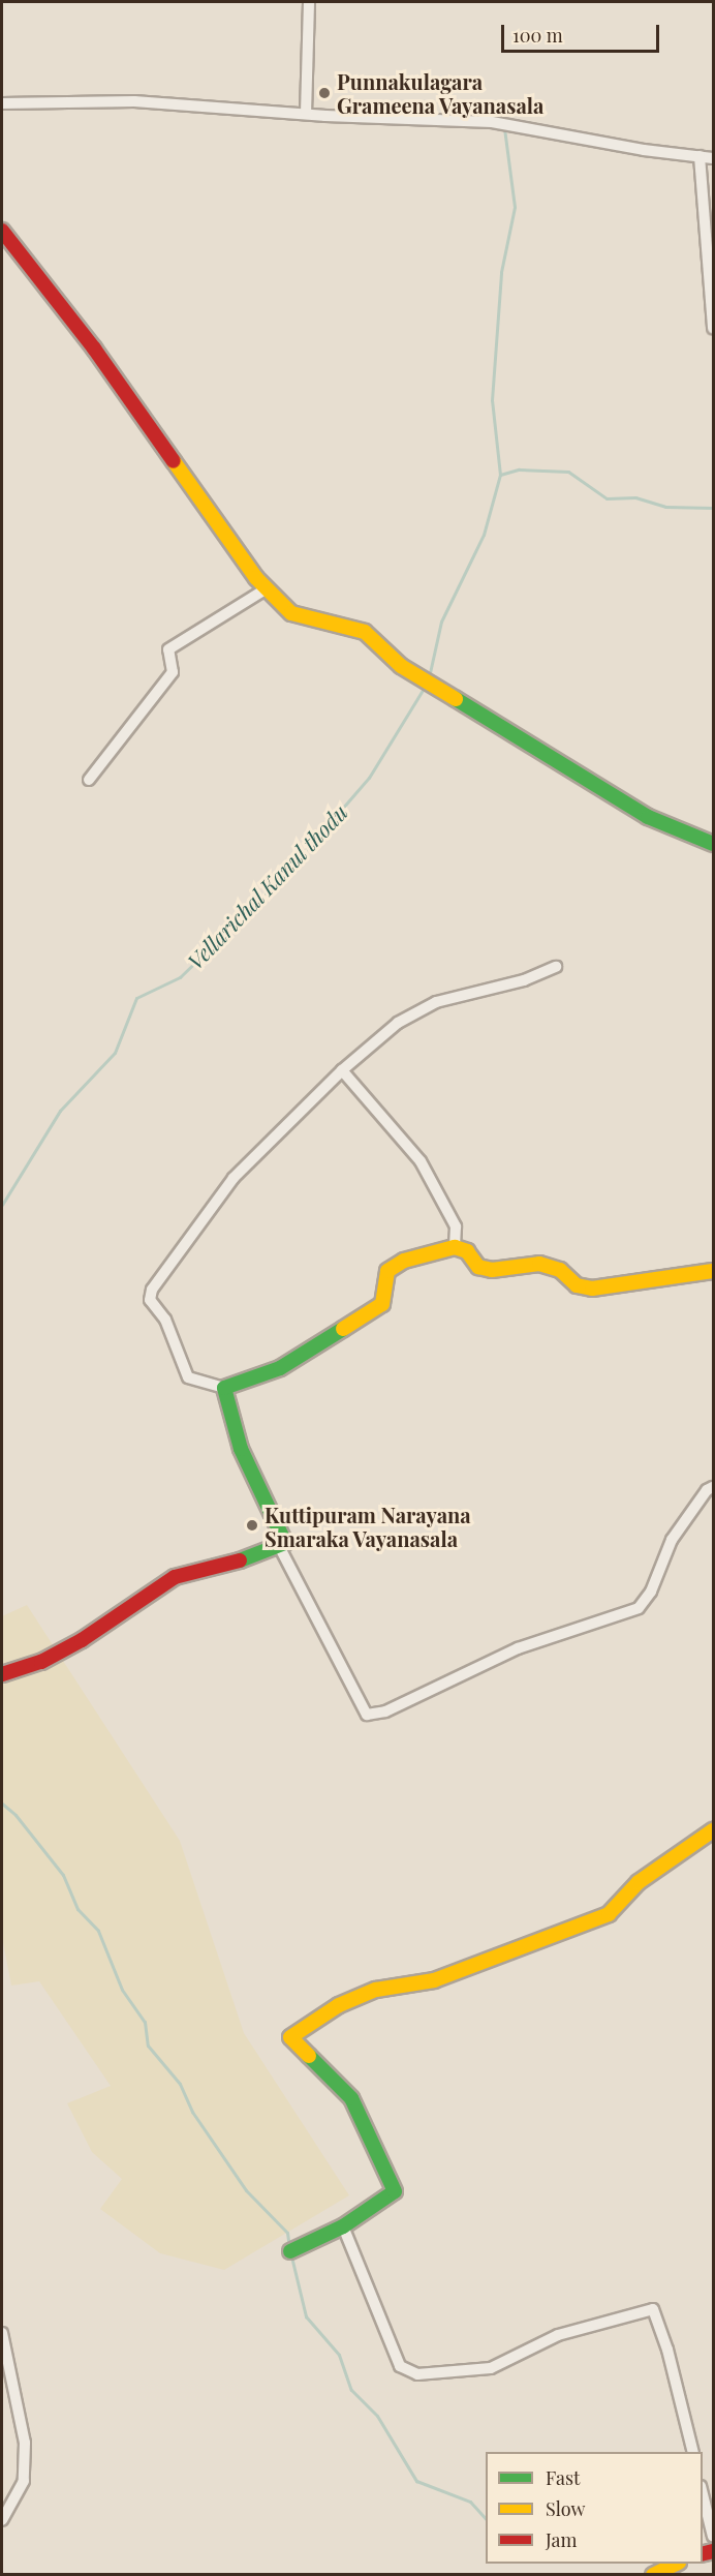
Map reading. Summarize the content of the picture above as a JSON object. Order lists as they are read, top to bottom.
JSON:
{
  "water": ["Vellarichal Kanul thodu"],
  "places": ["Punnakulagara Grameena Vayanasala", "Kuttipuram Narayana Smaraka Vayanasala"],
  "legend": ["Fast", "Slow", "Jam"],
  "scale_bar": "100 m"
}
